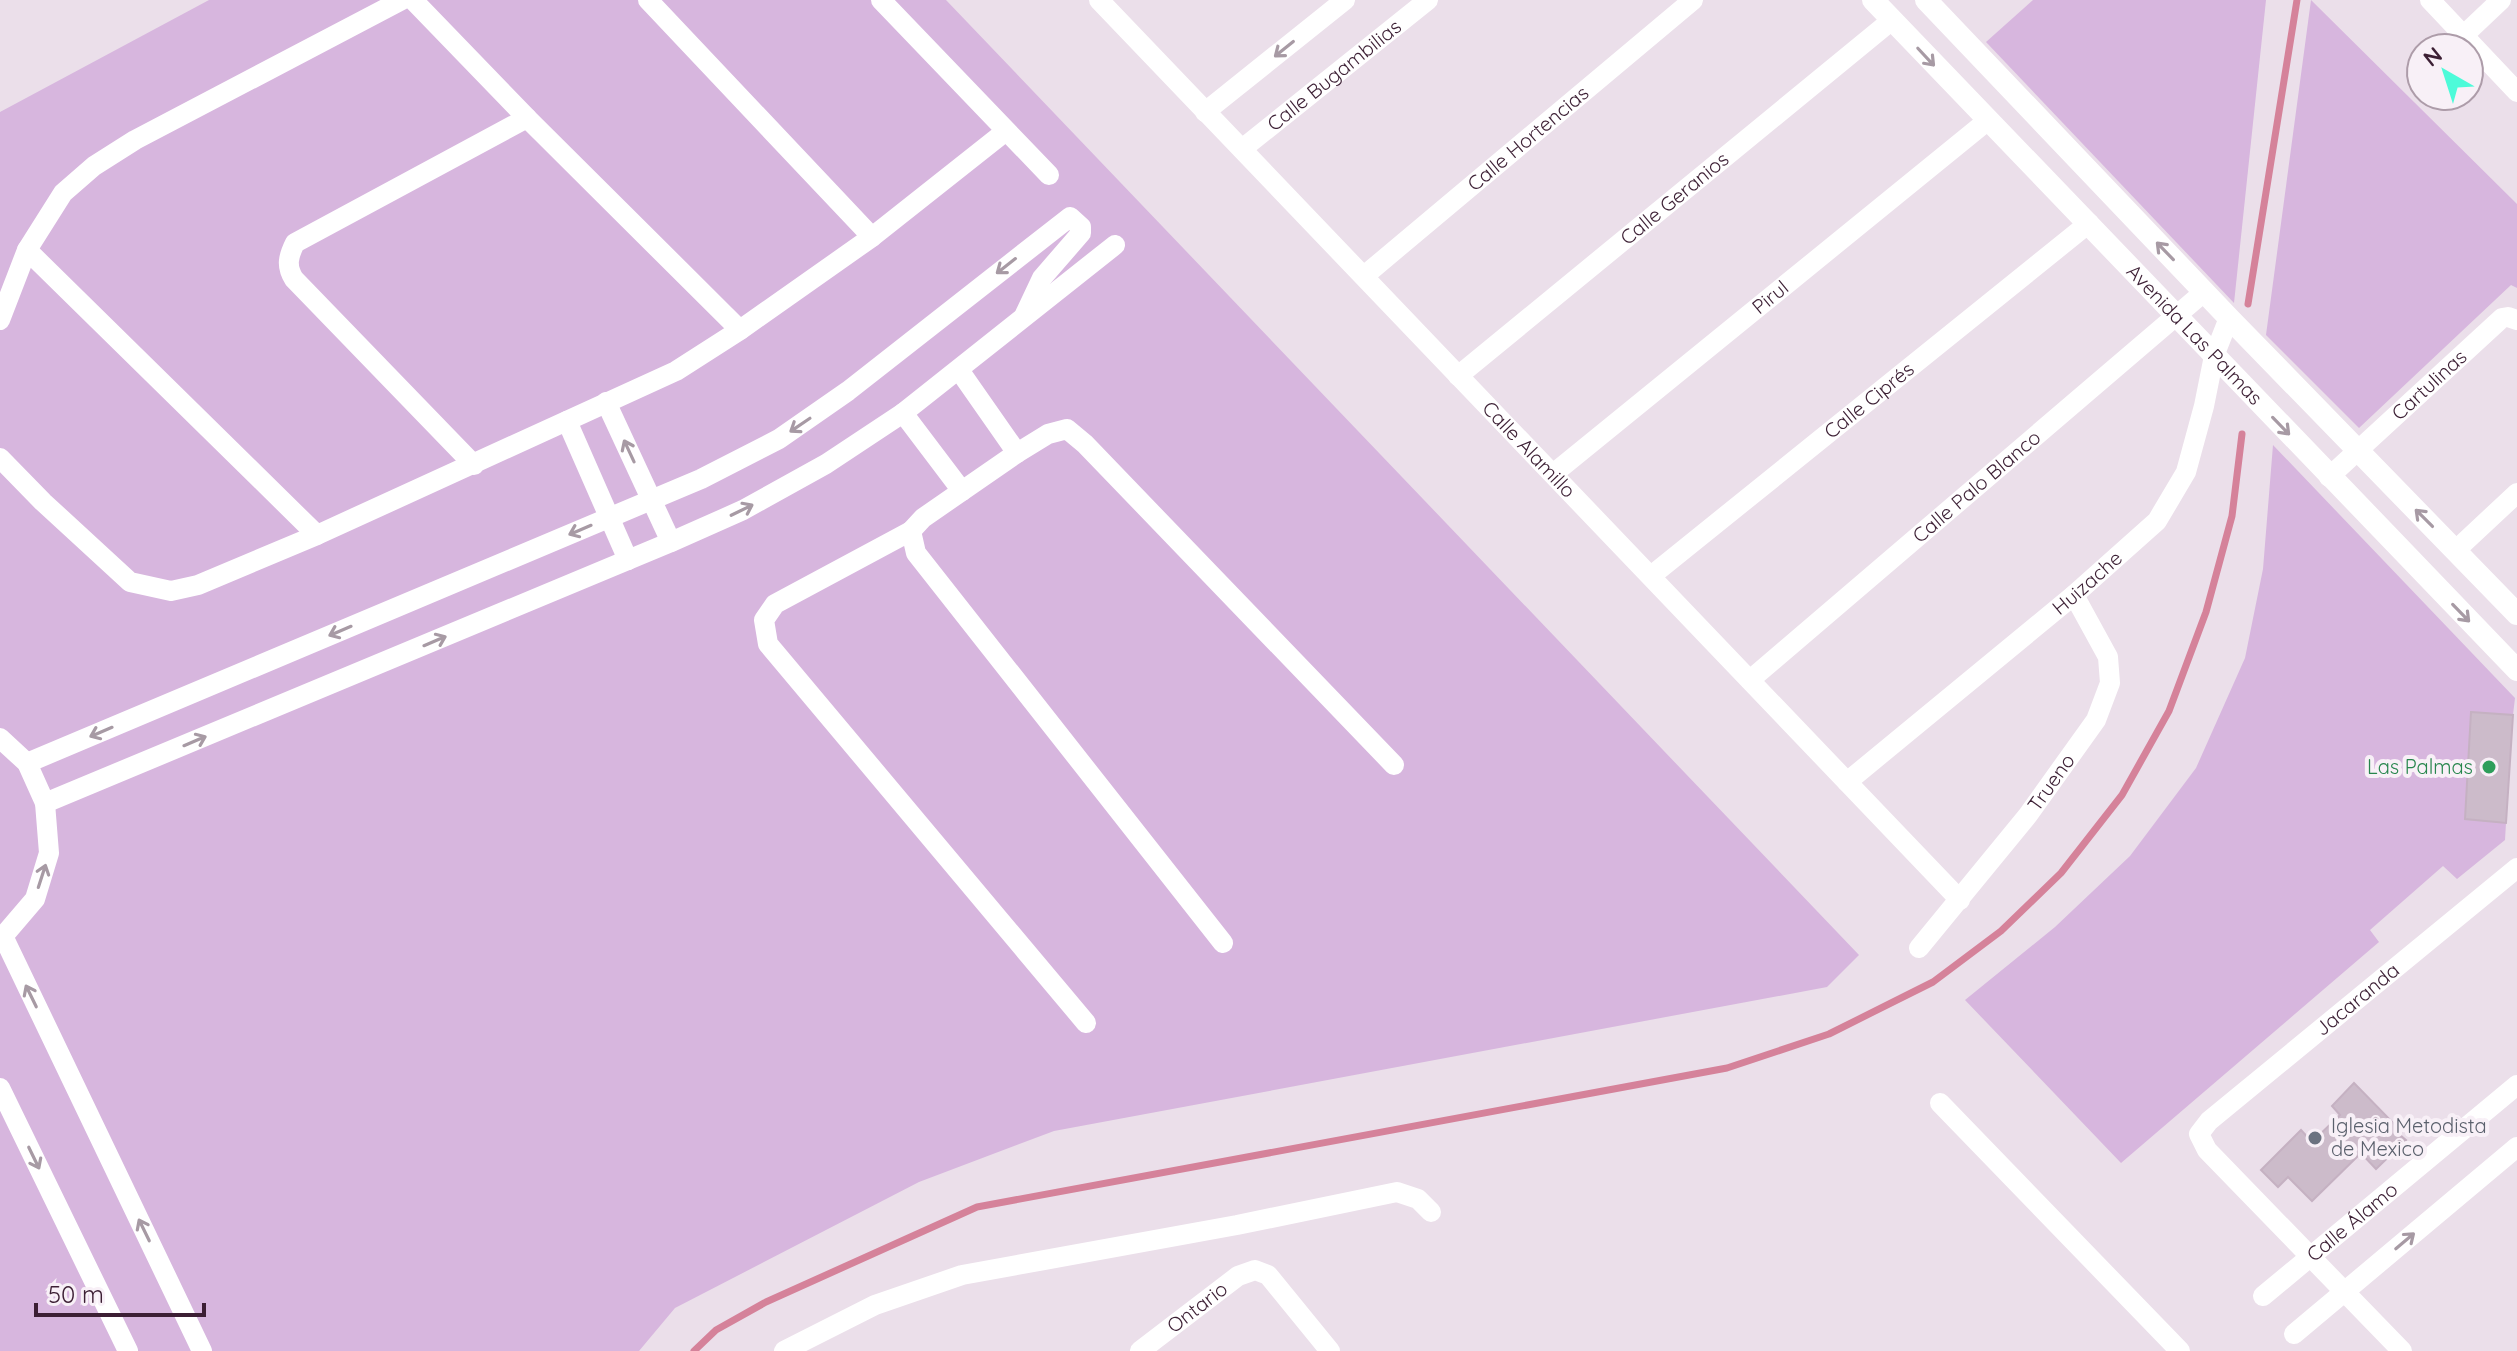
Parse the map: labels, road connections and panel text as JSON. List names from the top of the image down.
{
  "streets": {
    "street": [
      "Calle Bugambilias",
      "Calle Hortencias",
      "Calle Geranios",
      "Pirul",
      "Avenida Las Palmas",
      "Cartulinas",
      "Calle Ciprés",
      "Calle Alamillo",
      "Calle Palo Blanco",
      "Huizache",
      "Trueno",
      "Jacaranda",
      "Calle Álamo",
      "Ontario"
    ]
  },
  "crossings": [
    ["Calle Bugambilias", "Calle Alamillo"],
    ["Calle Hortencias", "Calle Alamillo"],
    ["Calle Geranios", "Avenida Las Palmas"],
    ["Calle Geranios", "Calle Alamillo"],
    ["Pirul", "Avenida Las Palmas"],
    ["Pirul", "Calle Alamillo"],
    ["Avenida Las Palmas", "Cartulinas"],
    ["Avenida Las Palmas", "Calle Ciprés"],
    ["Avenida Las Palmas", "Calle Palo Blanco"],
    ["Avenida Las Palmas", "Huizache"],
    ["Calle Ciprés", "Calle Alamillo"],
    ["Calle Alamillo", "Calle Palo Blanco"],
    ["Calle Alamillo", "Huizache"],
    ["Calle Alamillo", "Trueno"],
    ["Huizache", "Trueno"],
    ["Jacaranda", "Calle Álamo"]
  ],
  "places": ["Las Palmas", "Iglesia Metodista de Mexico"],
  "scale_bar": "50 m",
  "north": "top left"
}
